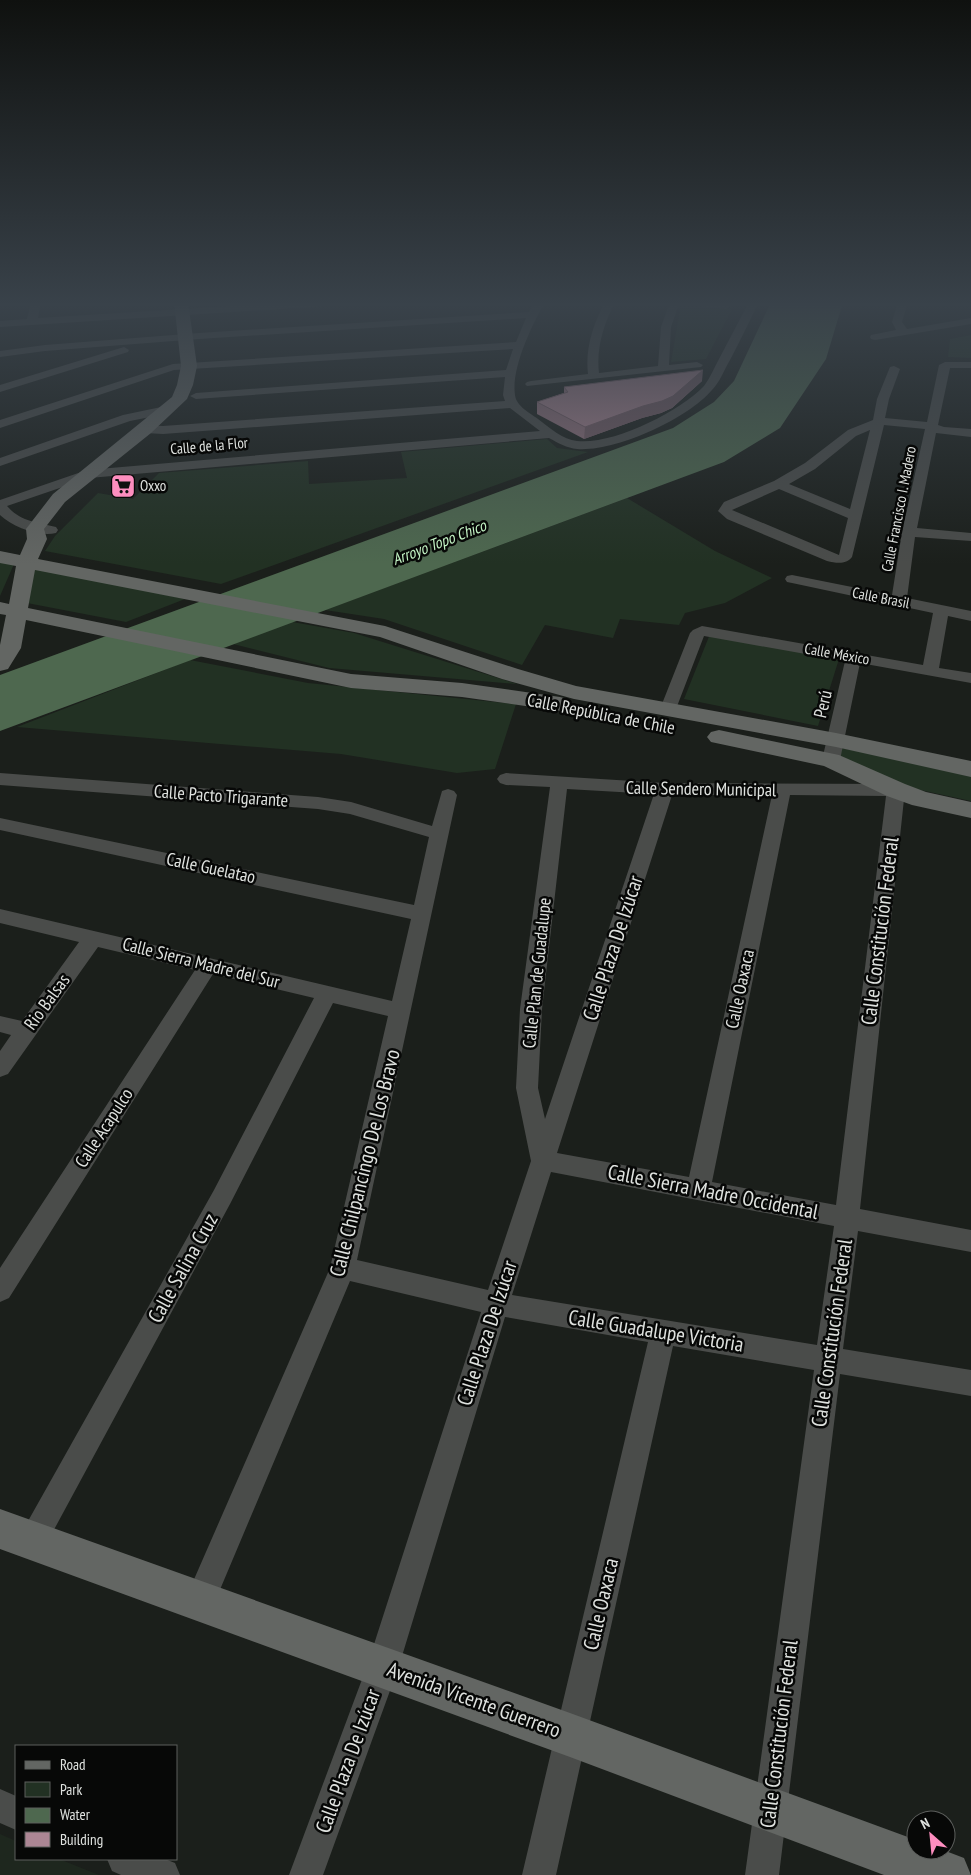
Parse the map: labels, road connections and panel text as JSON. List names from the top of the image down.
{
  "streets": {
    "street": [
      "Calle de la Flor",
      "Calle Francisco I. Madero",
      "Calle Brasil",
      "Calle México",
      "Perú",
      "Calle República de Chile",
      "Calle Sendero Municipal",
      "Calle Pacto Trigarante",
      "Calle Guelatao",
      "Calle Constitución Federal",
      "Calle Plaza De Izúcar",
      "Calle Sierra Madre del Sur",
      "Calle Plan de Guadalupe",
      "Calle Oaxaca",
      "Rio Balsas",
      "Calle Acapulco",
      "Calle Chilpancingo De Los Bravo",
      "Calle Sierra Madre Occidental",
      "Calle Salina Cruz",
      "Calle Guadalupe Victoria",
      "Avenida Vicente Guerrero"
    ]
  },
  "crossings": [
    ["Calle Francisco I. Madero", "Calle Brasil"],
    ["Calle México", "Perú"],
    ["Calle México", "Calle República de Chile"],
    ["Perú", "Calle República de Chile"],
    ["Calle República de Chile", "Calle Sendero Municipal"],
    ["Calle República de Chile", "Calle Constitución Federal"],
    ["Calle Sendero Municipal", "Calle Constitución Federal"],
    ["Calle Sendero Municipal", "Calle Plaza De Izúcar"],
    ["Calle Sendero Municipal", "Calle Plan de Guadalupe"],
    ["Calle Sendero Municipal", "Calle Oaxaca"],
    ["Calle Pacto Trigarante", "Calle Chilpancingo De Los Bravo"],
    ["Calle Guelatao", "Calle Chilpancingo De Los Bravo"],
    ["Calle Constitución Federal", "Calle Sierra Madre Occidental"],
    ["Calle Constitución Federal", "Calle Guadalupe Victoria"],
    ["Calle Constitución Federal", "Avenida Vicente Guerrero"],
    ["Calle Plaza De Izúcar", "Calle Plan de Guadalupe"],
    ["Calle Plaza De Izúcar", "Calle Sierra Madre Occidental"],
    ["Calle Plaza De Izúcar", "Calle Guadalupe Victoria"],
    ["Calle Plaza De Izúcar", "Avenida Vicente Guerrero"],
    ["Calle Sierra Madre del Sur", "Rio Balsas"],
    ["Calle Sierra Madre del Sur", "Calle Acapulco"],
    ["Calle Sierra Madre del Sur", "Calle Chilpancingo De Los Bravo"],
    ["Calle Sierra Madre del Sur", "Calle Salina Cruz"],
    ["Calle Plan de Guadalupe", "Calle Sierra Madre Occidental"],
    ["Calle Oaxaca", "Calle Sierra Madre Occidental"],
    ["Calle Oaxaca", "Calle Guadalupe Victoria"],
    ["Calle Oaxaca", "Avenida Vicente Guerrero"],
    ["Calle Chilpancingo De Los Bravo", "Calle Guadalupe Victoria"],
    ["Calle Chilpancingo De Los Bravo", "Avenida Vicente Guerrero"],
    ["Calle Salina Cruz", "Avenida Vicente Guerrero"]
  ],
  "water": ["Arroyo Topo Chico"],
  "places": {
    "supermarket": ["Oxxo"]
  },
  "legend": [
    "Road",
    "Park",
    "Water",
    "Building"
  ],
  "north": "top left"
}
